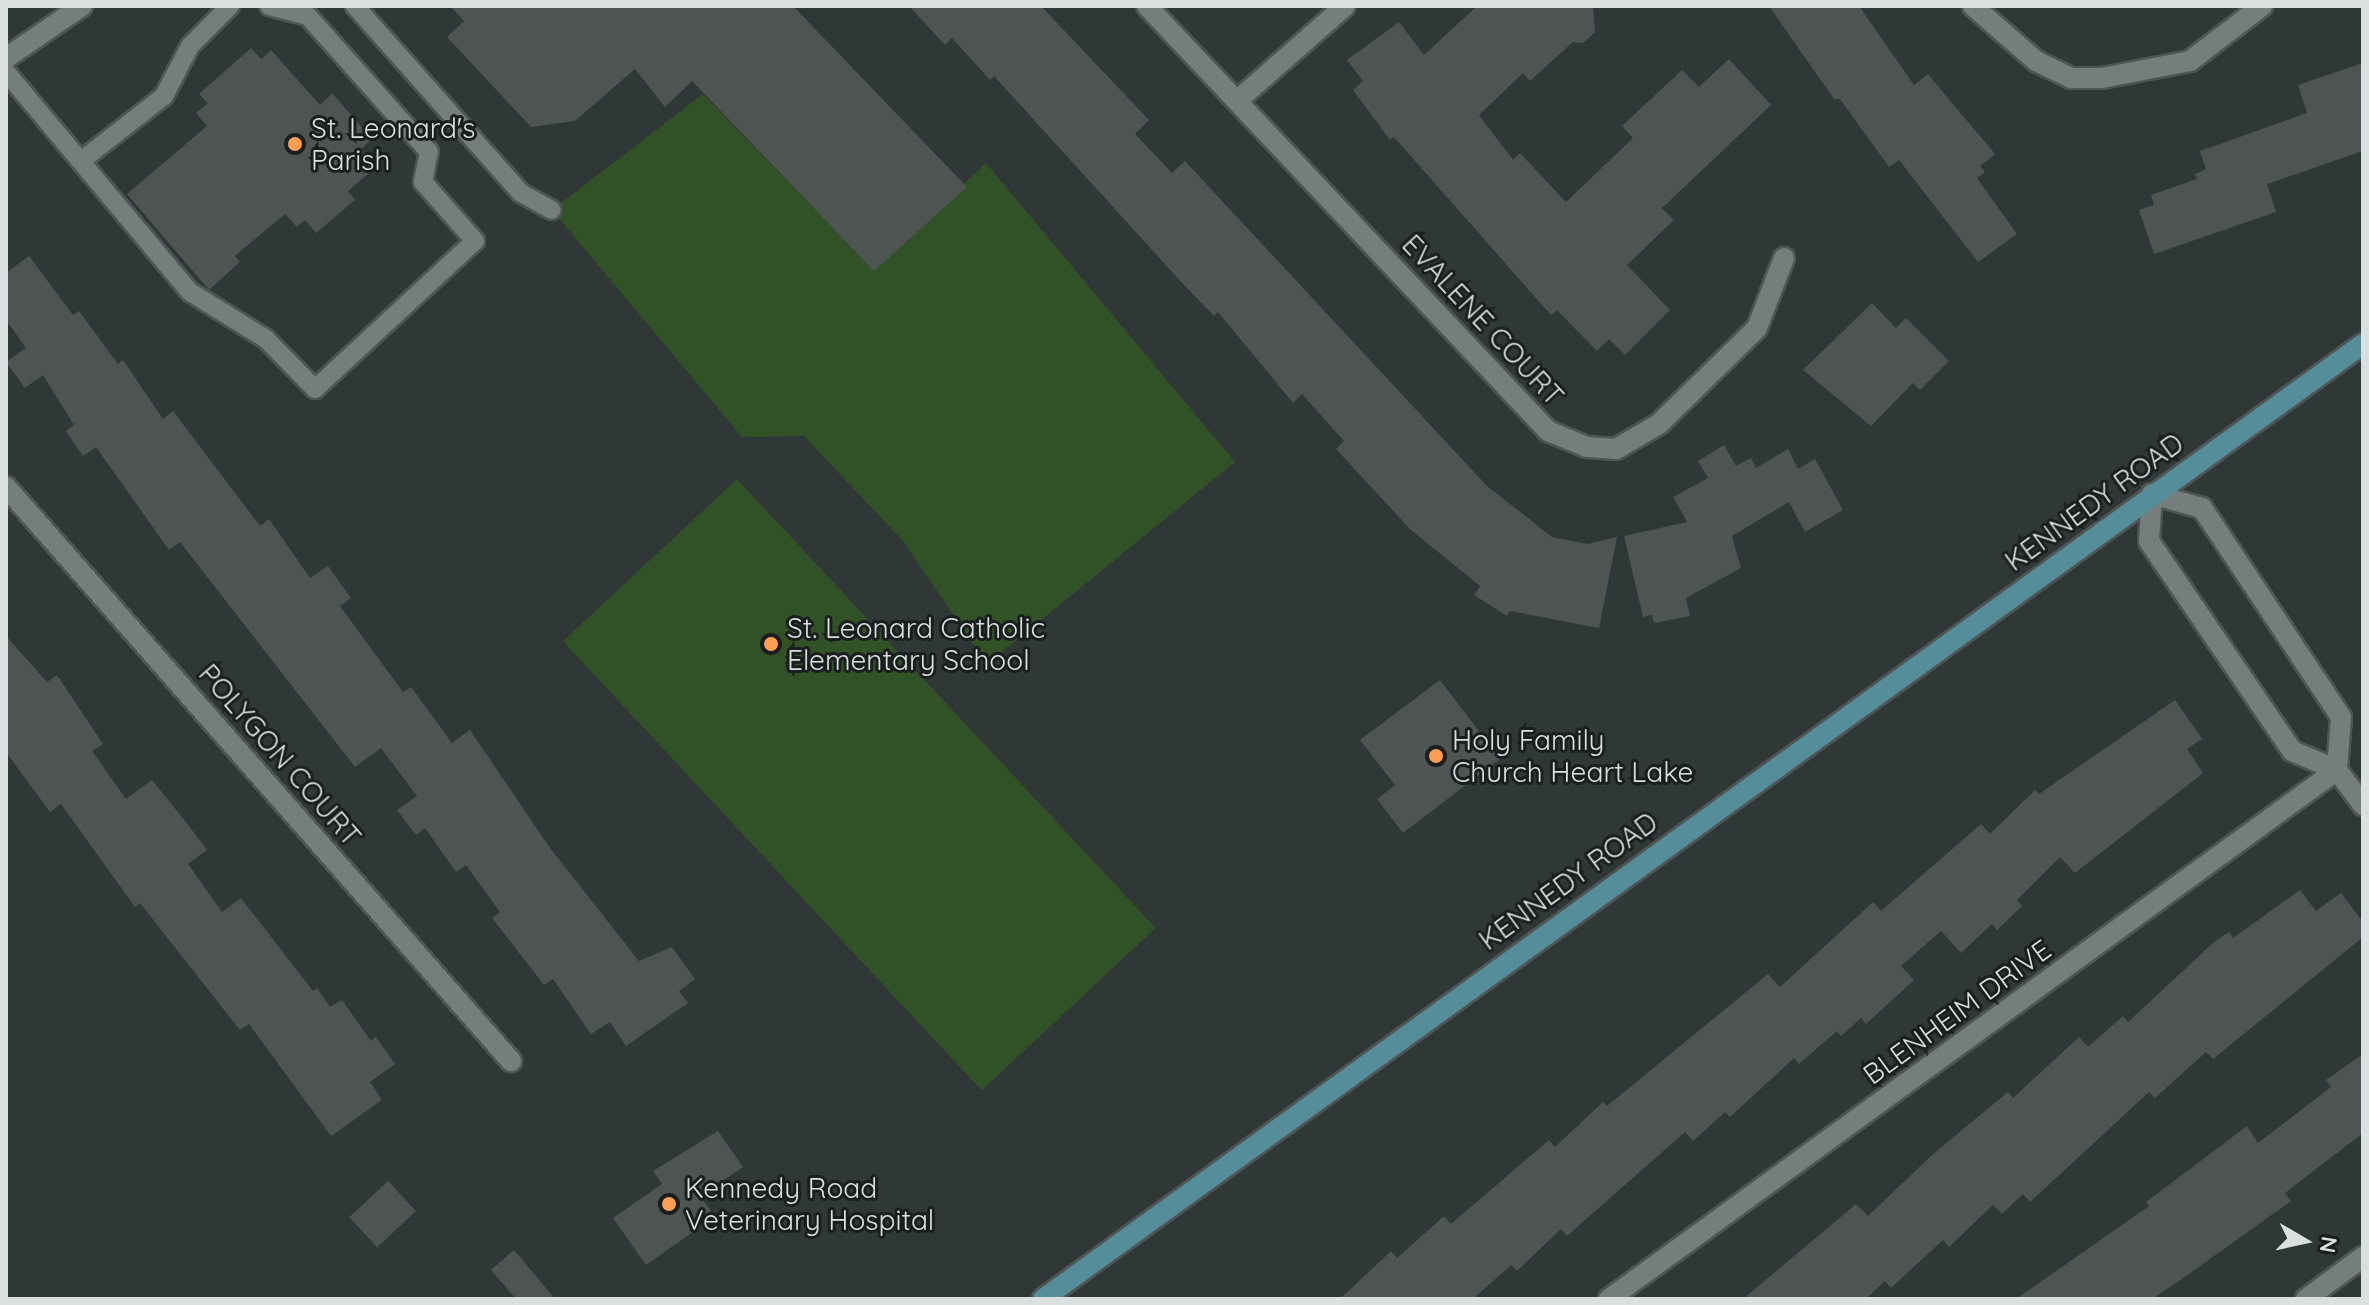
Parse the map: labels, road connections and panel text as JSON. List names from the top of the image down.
{
  "streets": {
    "main road": ["KENNEDY ROAD"],
    "street": ["EVALENE COURT", "POLYGON COURT", "BLENHEIM DRIVE"]
  },
  "places": [
    "St. Leonard's Parish",
    "St. Leonard Catholic Elementary School",
    "Holy Family Church Heart Lake",
    "Kennedy Road Veterinary Hospital"
  ],
  "north": "right"
}
